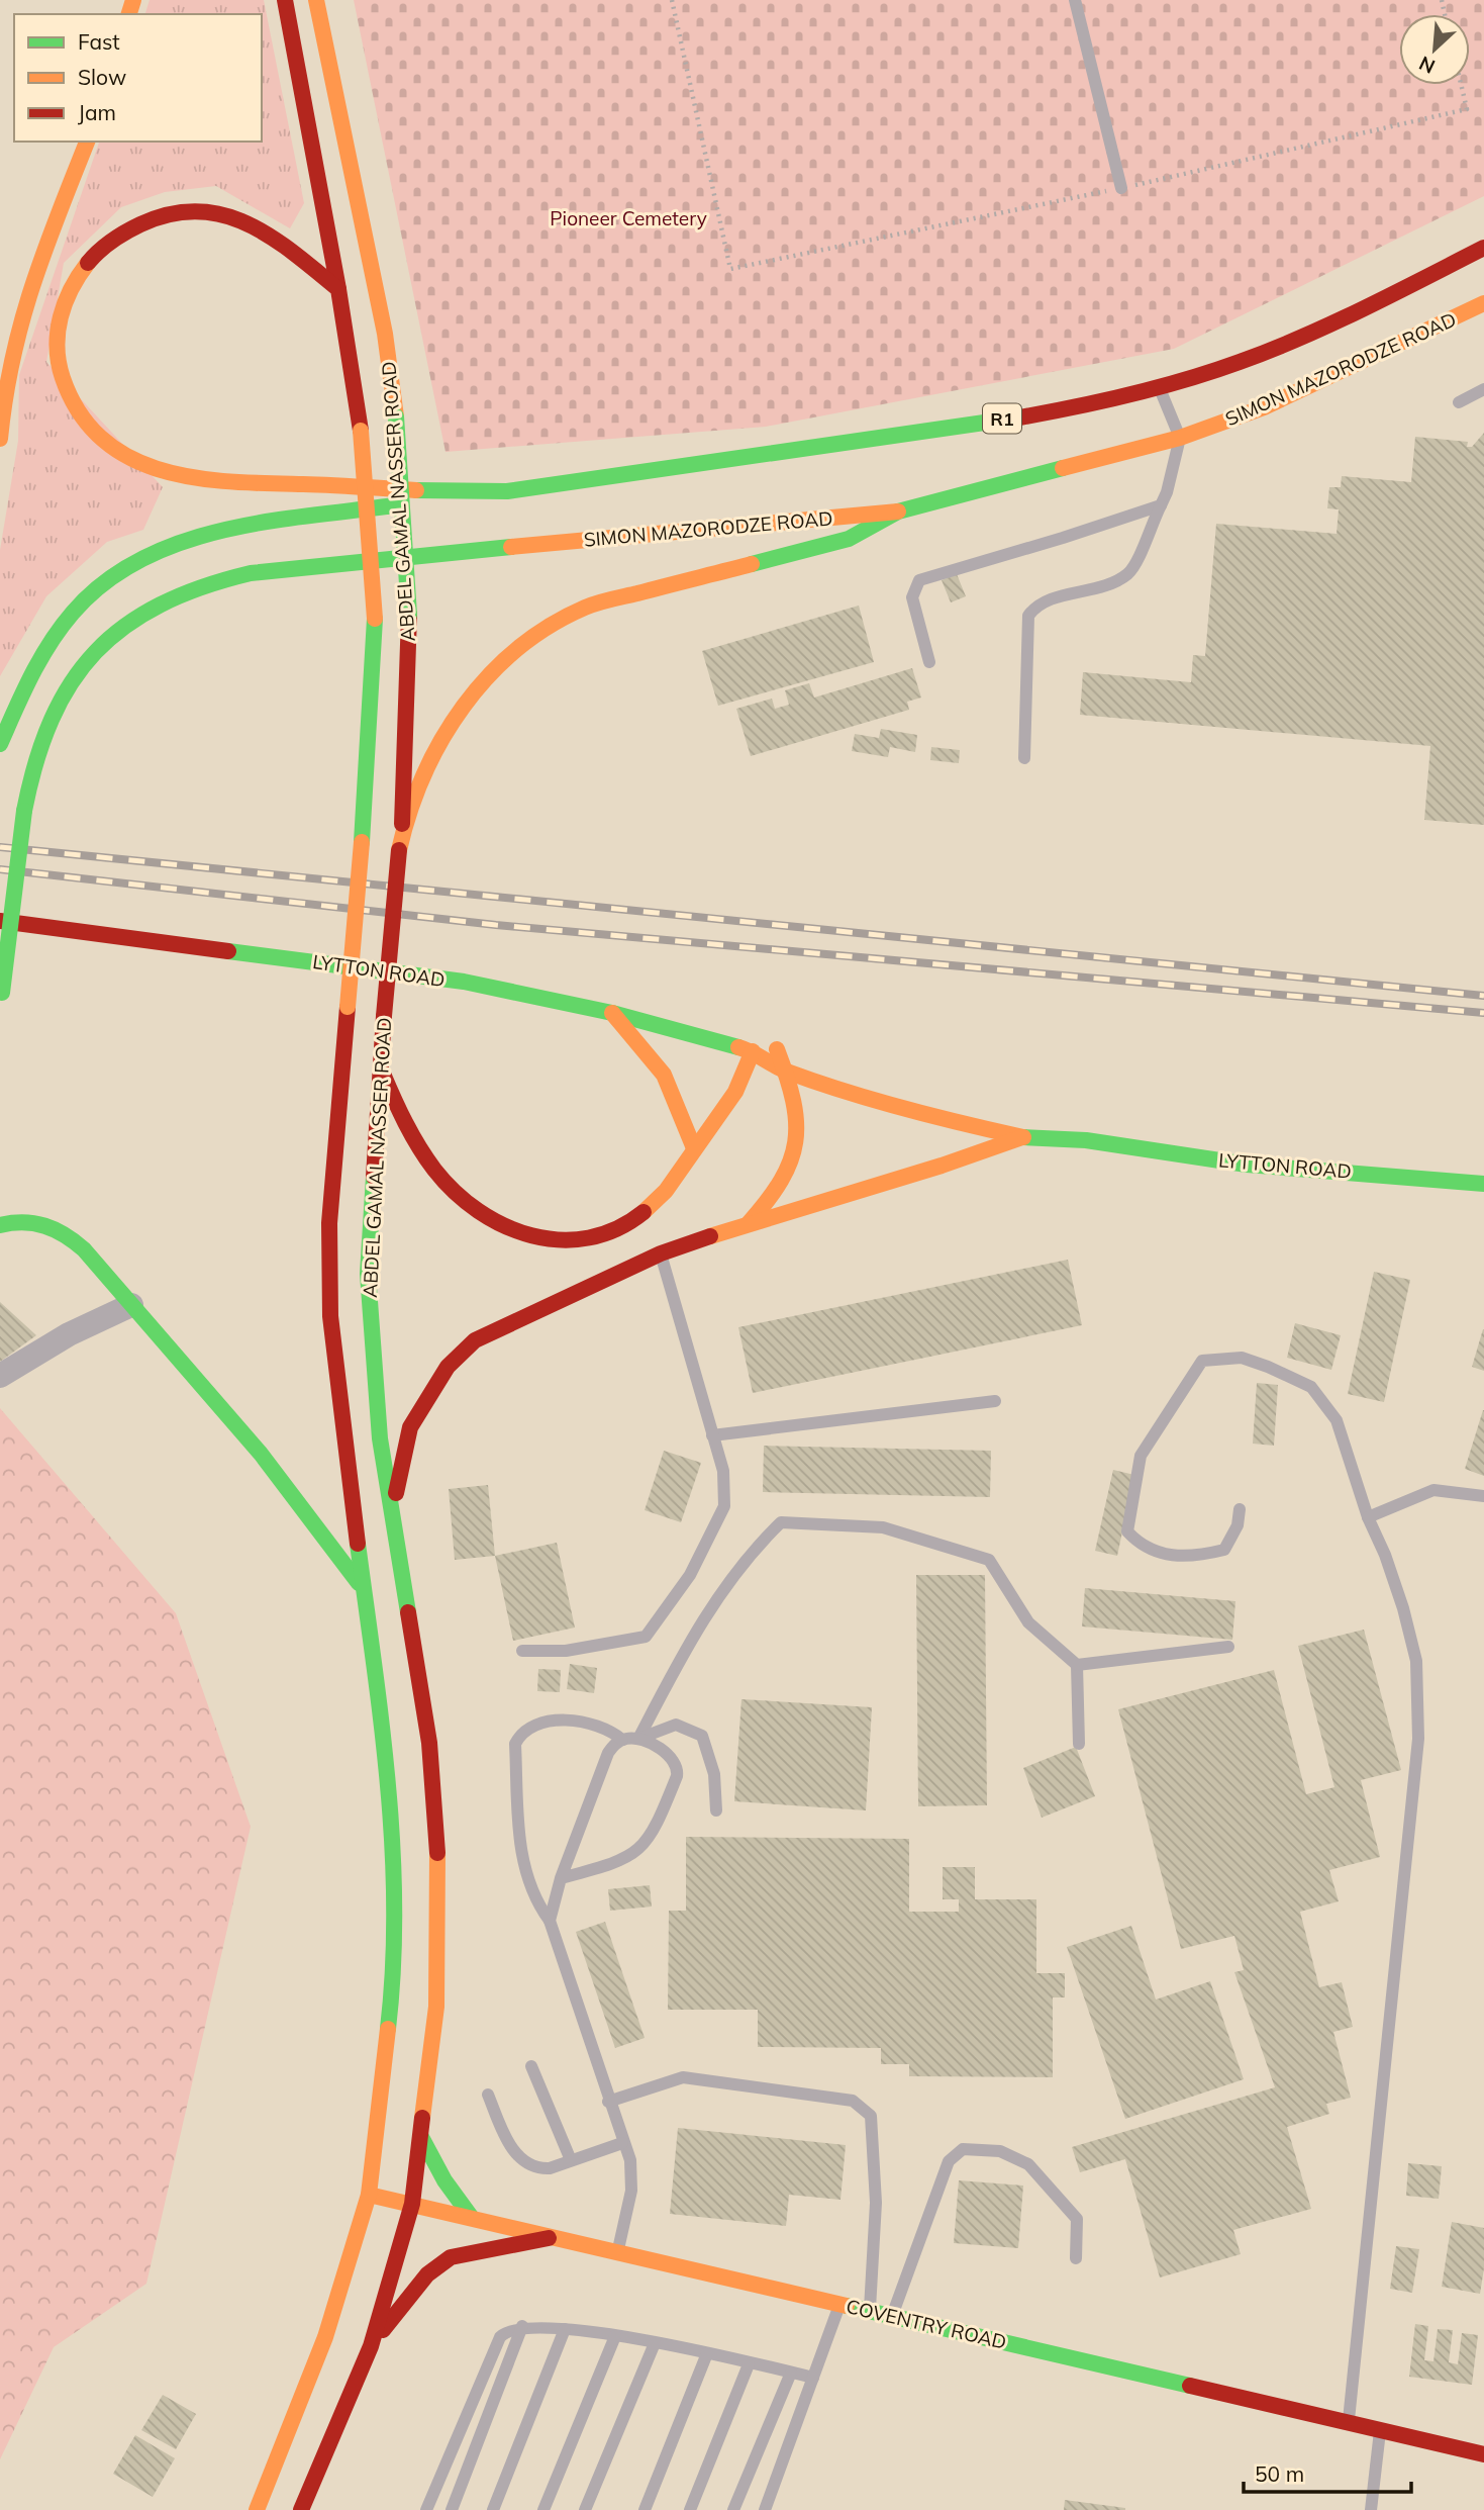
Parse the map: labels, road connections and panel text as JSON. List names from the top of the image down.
{
  "streets": {
    "main road": [
      "SIMON MAZORODZE ROAD",
      "R1",
      "ABDEL GAMAL NASSER ROAD",
      "LYTTON ROAD",
      "COVENTRY ROAD"
    ]
  },
  "crossings": [
    ["ABDEL GAMAL NASSER ROAD", "COVENTRY ROAD"]
  ],
  "parks": ["Pioneer Cemetery"],
  "legend": ["Fast", "Slow", "Jam"],
  "scale_bar": "50 m",
  "north": "bottom left"
}
